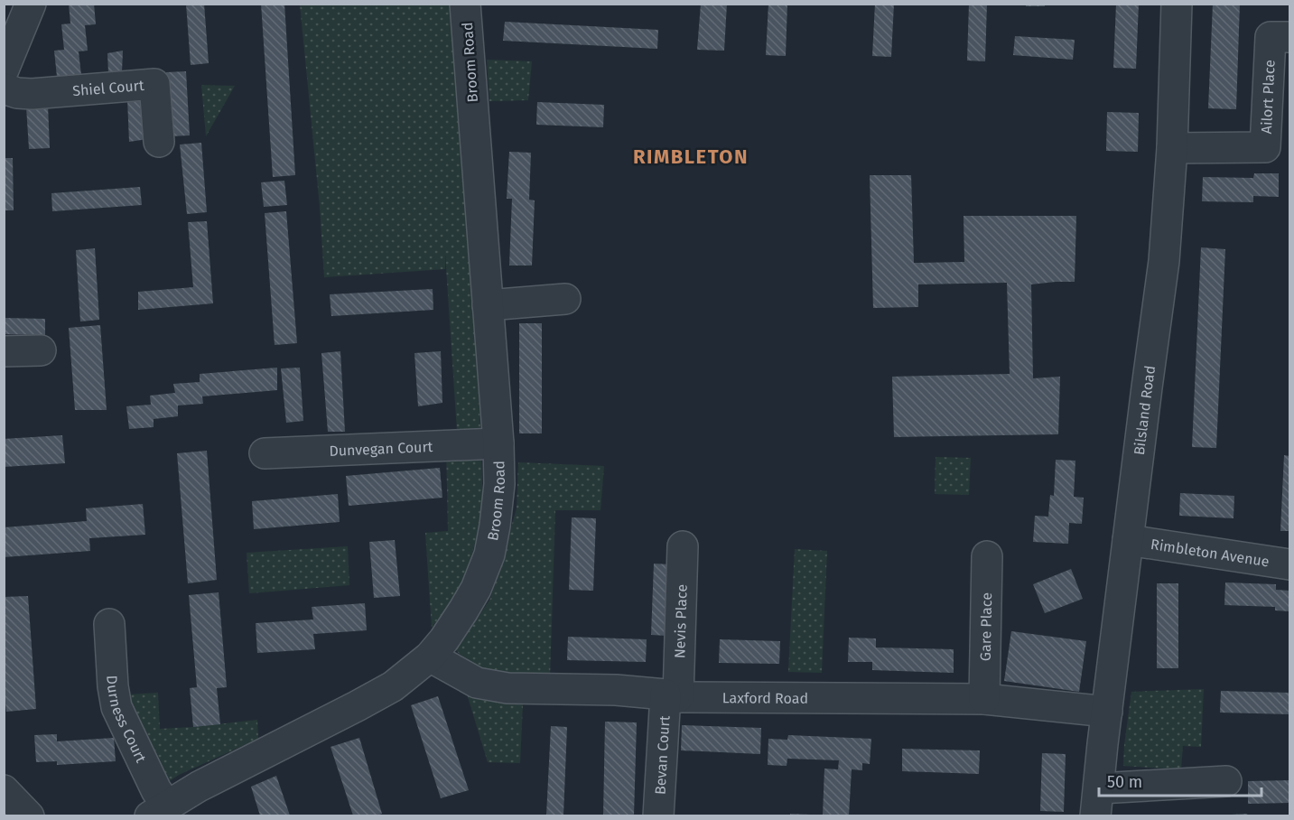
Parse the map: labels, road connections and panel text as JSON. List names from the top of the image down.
{
  "streets": {
    "street": [
      "Broom Road",
      "Shiel Court",
      "Ailort Place",
      "Bilsland Road",
      "Dunvegan Court",
      "Rimbleton Avenue",
      "Nevis Place",
      "Gare Place",
      "Laxford Road",
      "Durness Court",
      "Bevan Court"
    ]
  },
  "crossings": [
    ["Broom Road", "Dunvegan Court"],
    ["Broom Road", "Laxford Road"],
    ["Broom Road", "Durness Court"],
    ["Ailort Place", "Bilsland Road"],
    ["Bilsland Road", "Rimbleton Avenue"],
    ["Bilsland Road", "Laxford Road"],
    ["Nevis Place", "Laxford Road"],
    ["Nevis Place", "Bevan Court"],
    ["Gare Place", "Laxford Road"],
    ["Laxford Road", "Bevan Court"]
  ],
  "districts": ["RIMBLETON"],
  "scale_bar": "50 m"
}
